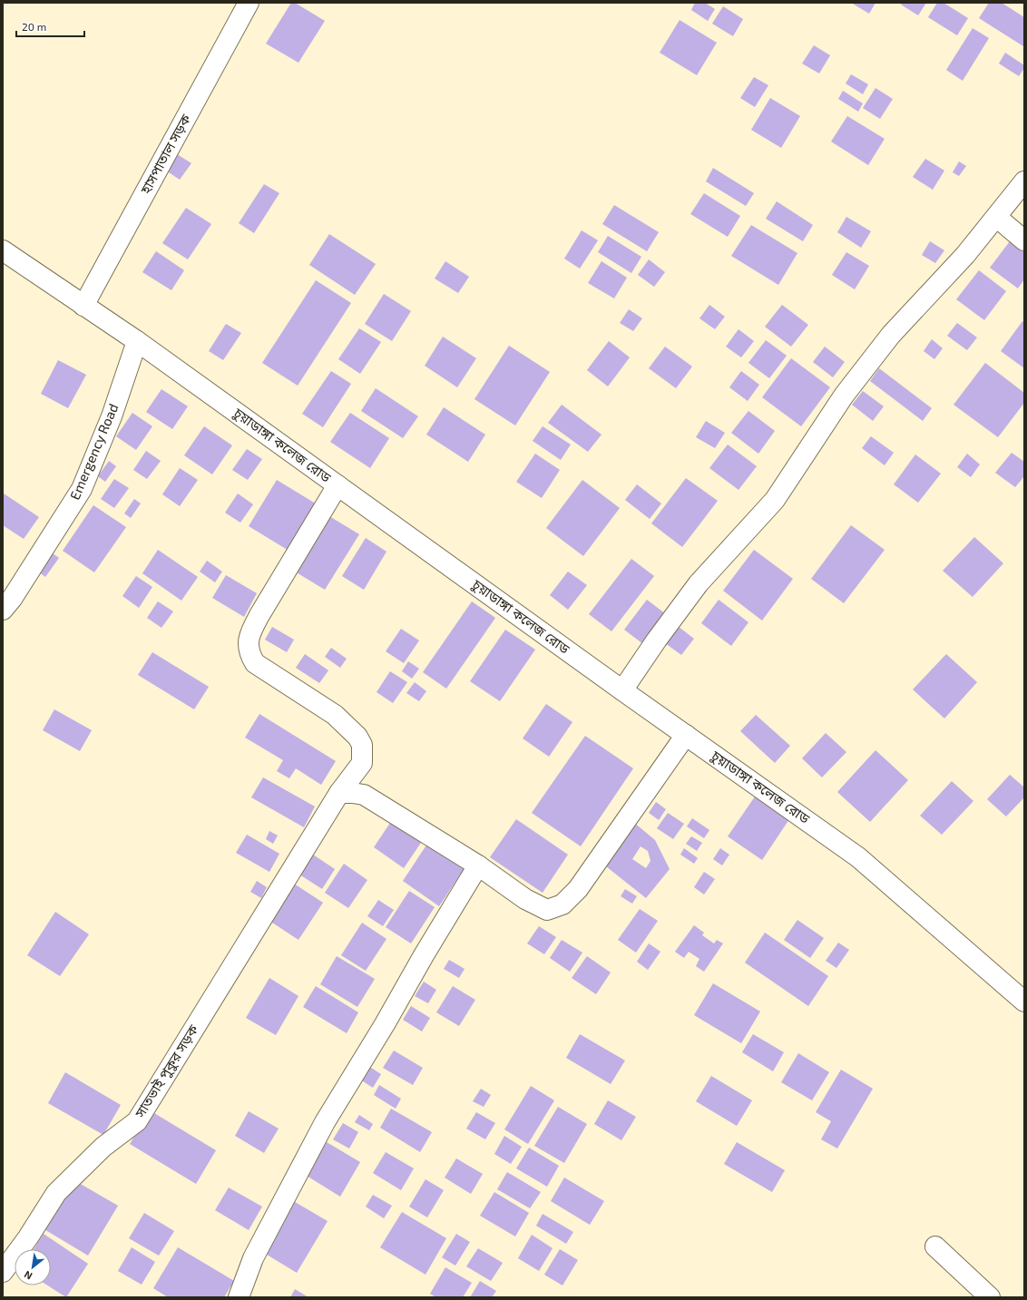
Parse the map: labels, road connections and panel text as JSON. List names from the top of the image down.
{
  "streets": {
    "street": [
      "হাসপাতাল সড়ক",
      "চুয়াডাঙ্গা কলেজ রোড",
      "Emergency Road",
      "সাতভাই পুকুর সড়ক"
    ]
  },
  "crossings": [
    ["হাসপাতাল সড়ক", "চুয়াডাঙ্গা কলেজ রোড"],
    ["চুয়াডাঙ্গা কলেজ রোড", "Emergency Road"],
    ["চুয়াডাঙ্গা কলেজ রোড", "সাতভাই পুকুর সড়ক"]
  ],
  "scale_bar": "20 m",
  "north": "bottom left"
}
